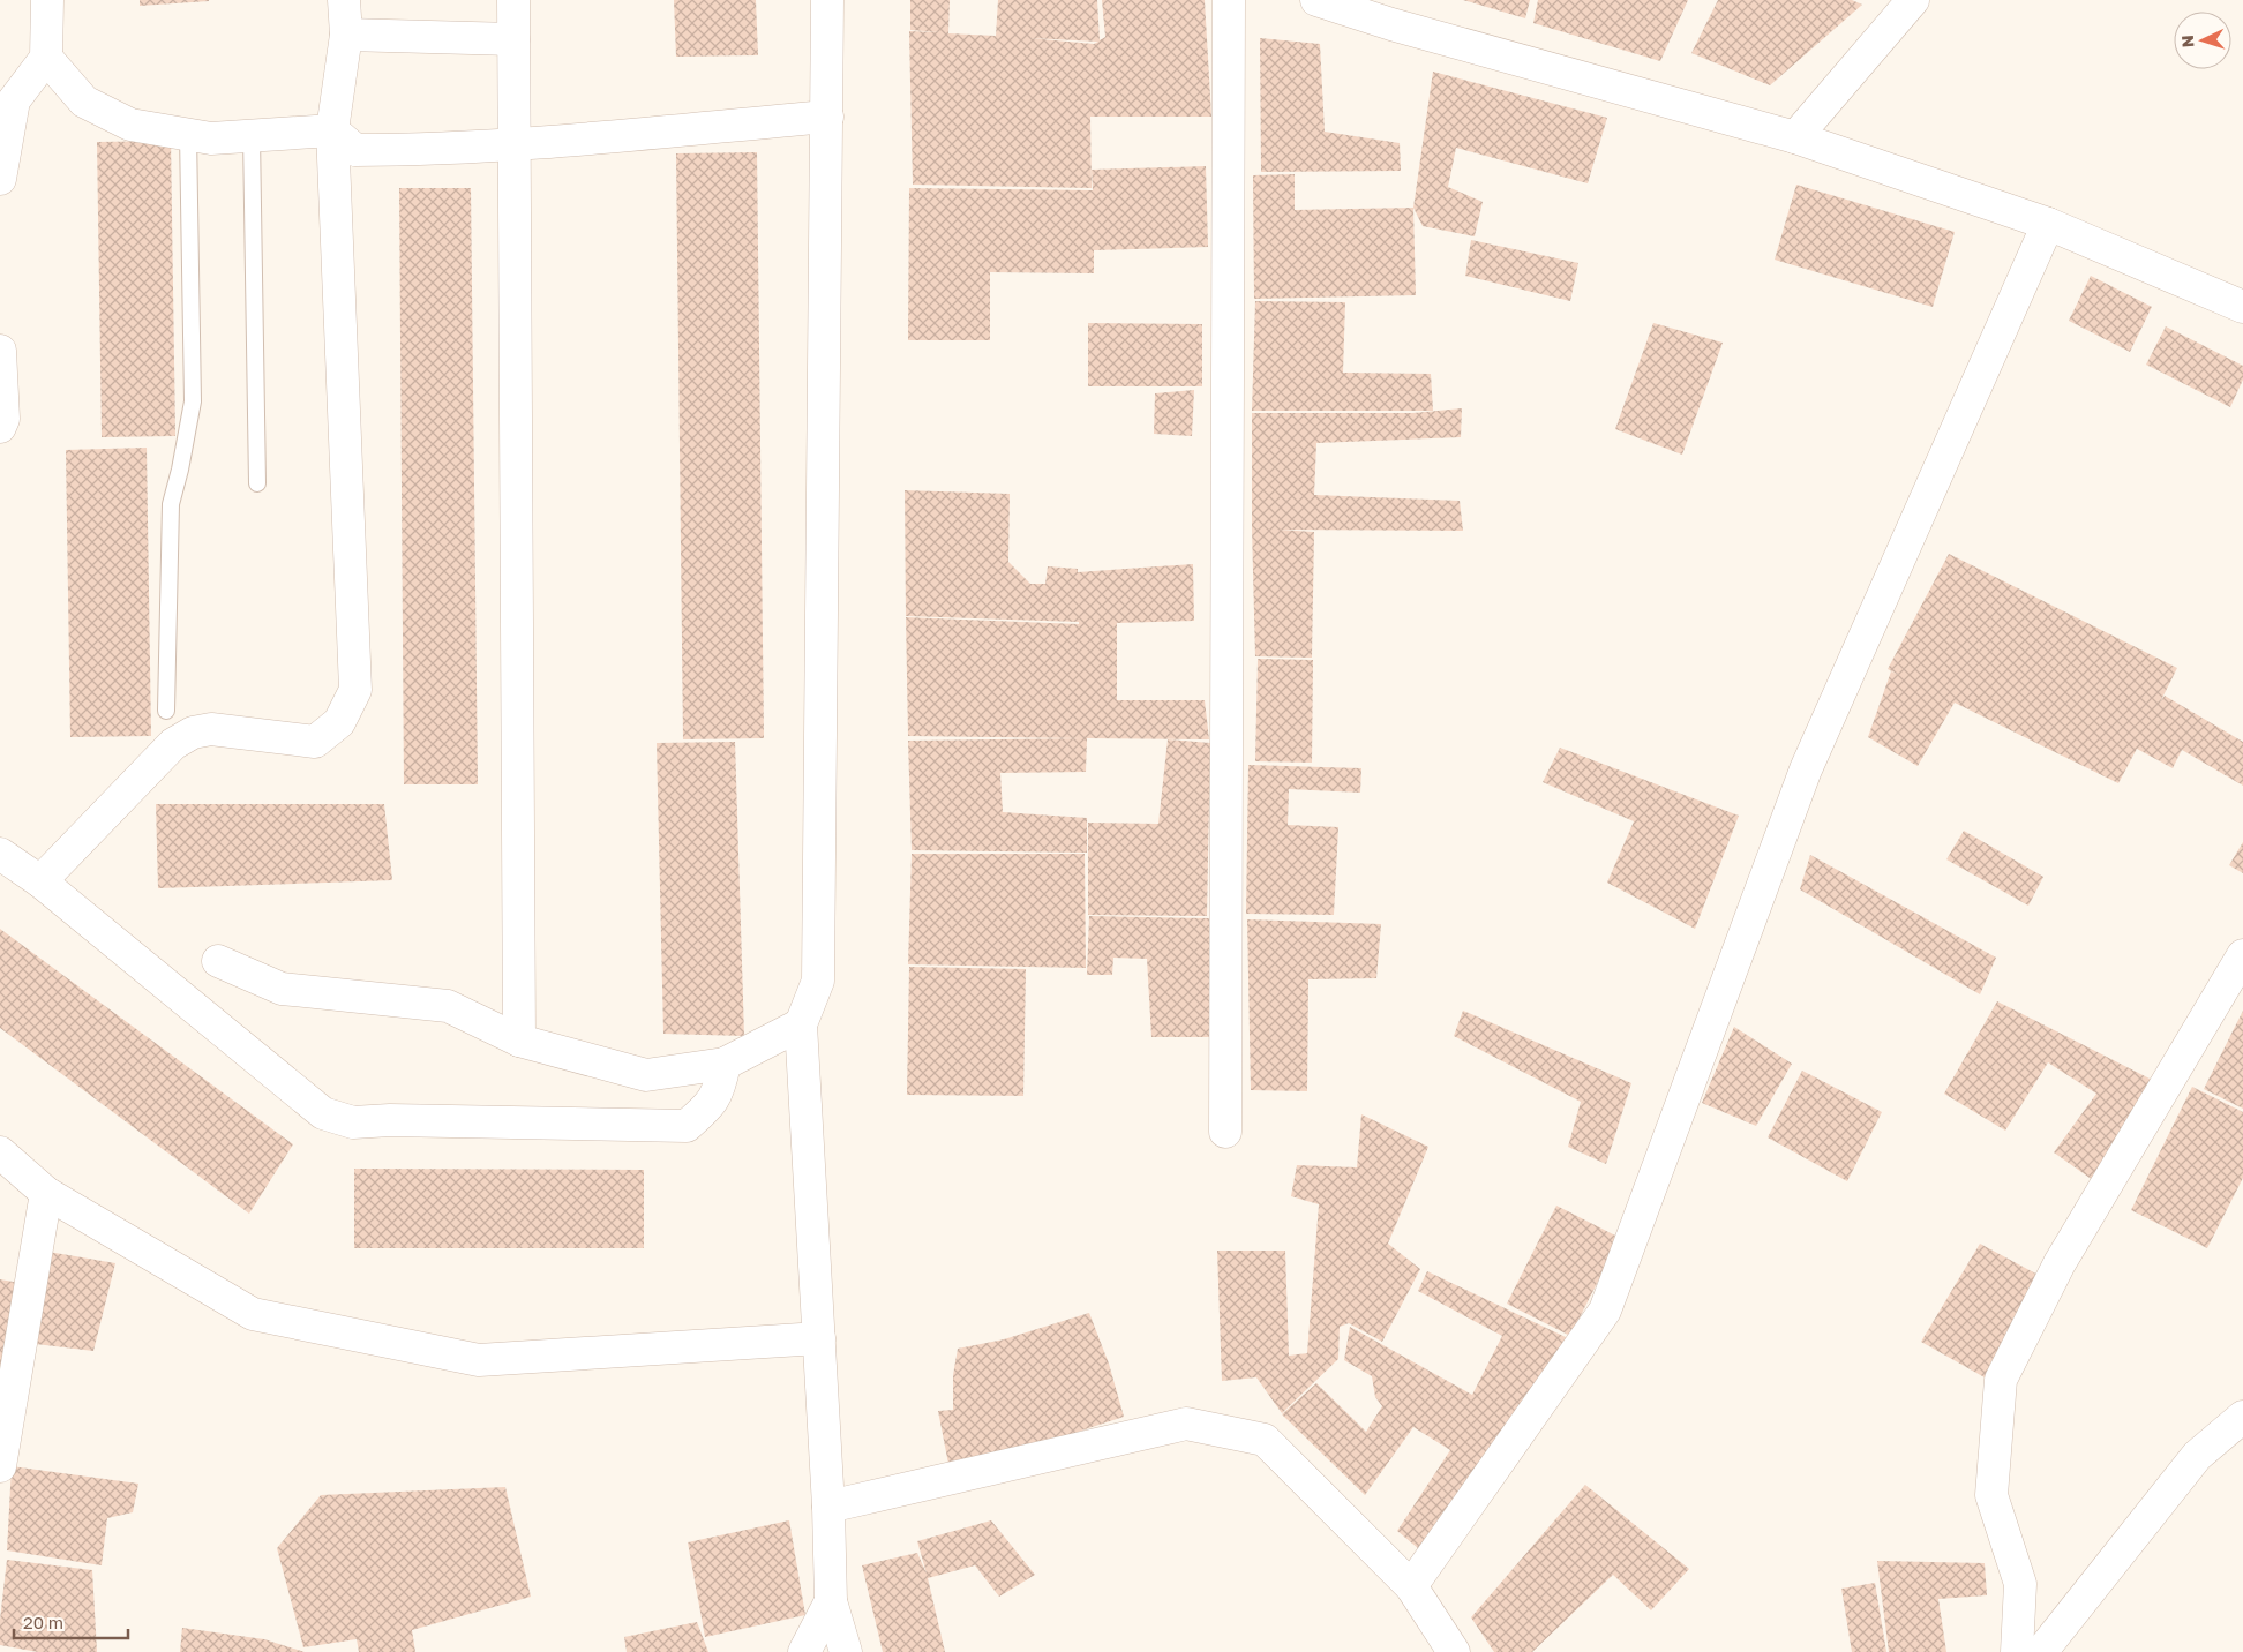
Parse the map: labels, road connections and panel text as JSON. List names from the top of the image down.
{
  "scale_bar": "20 m",
  "north": "left"
}
